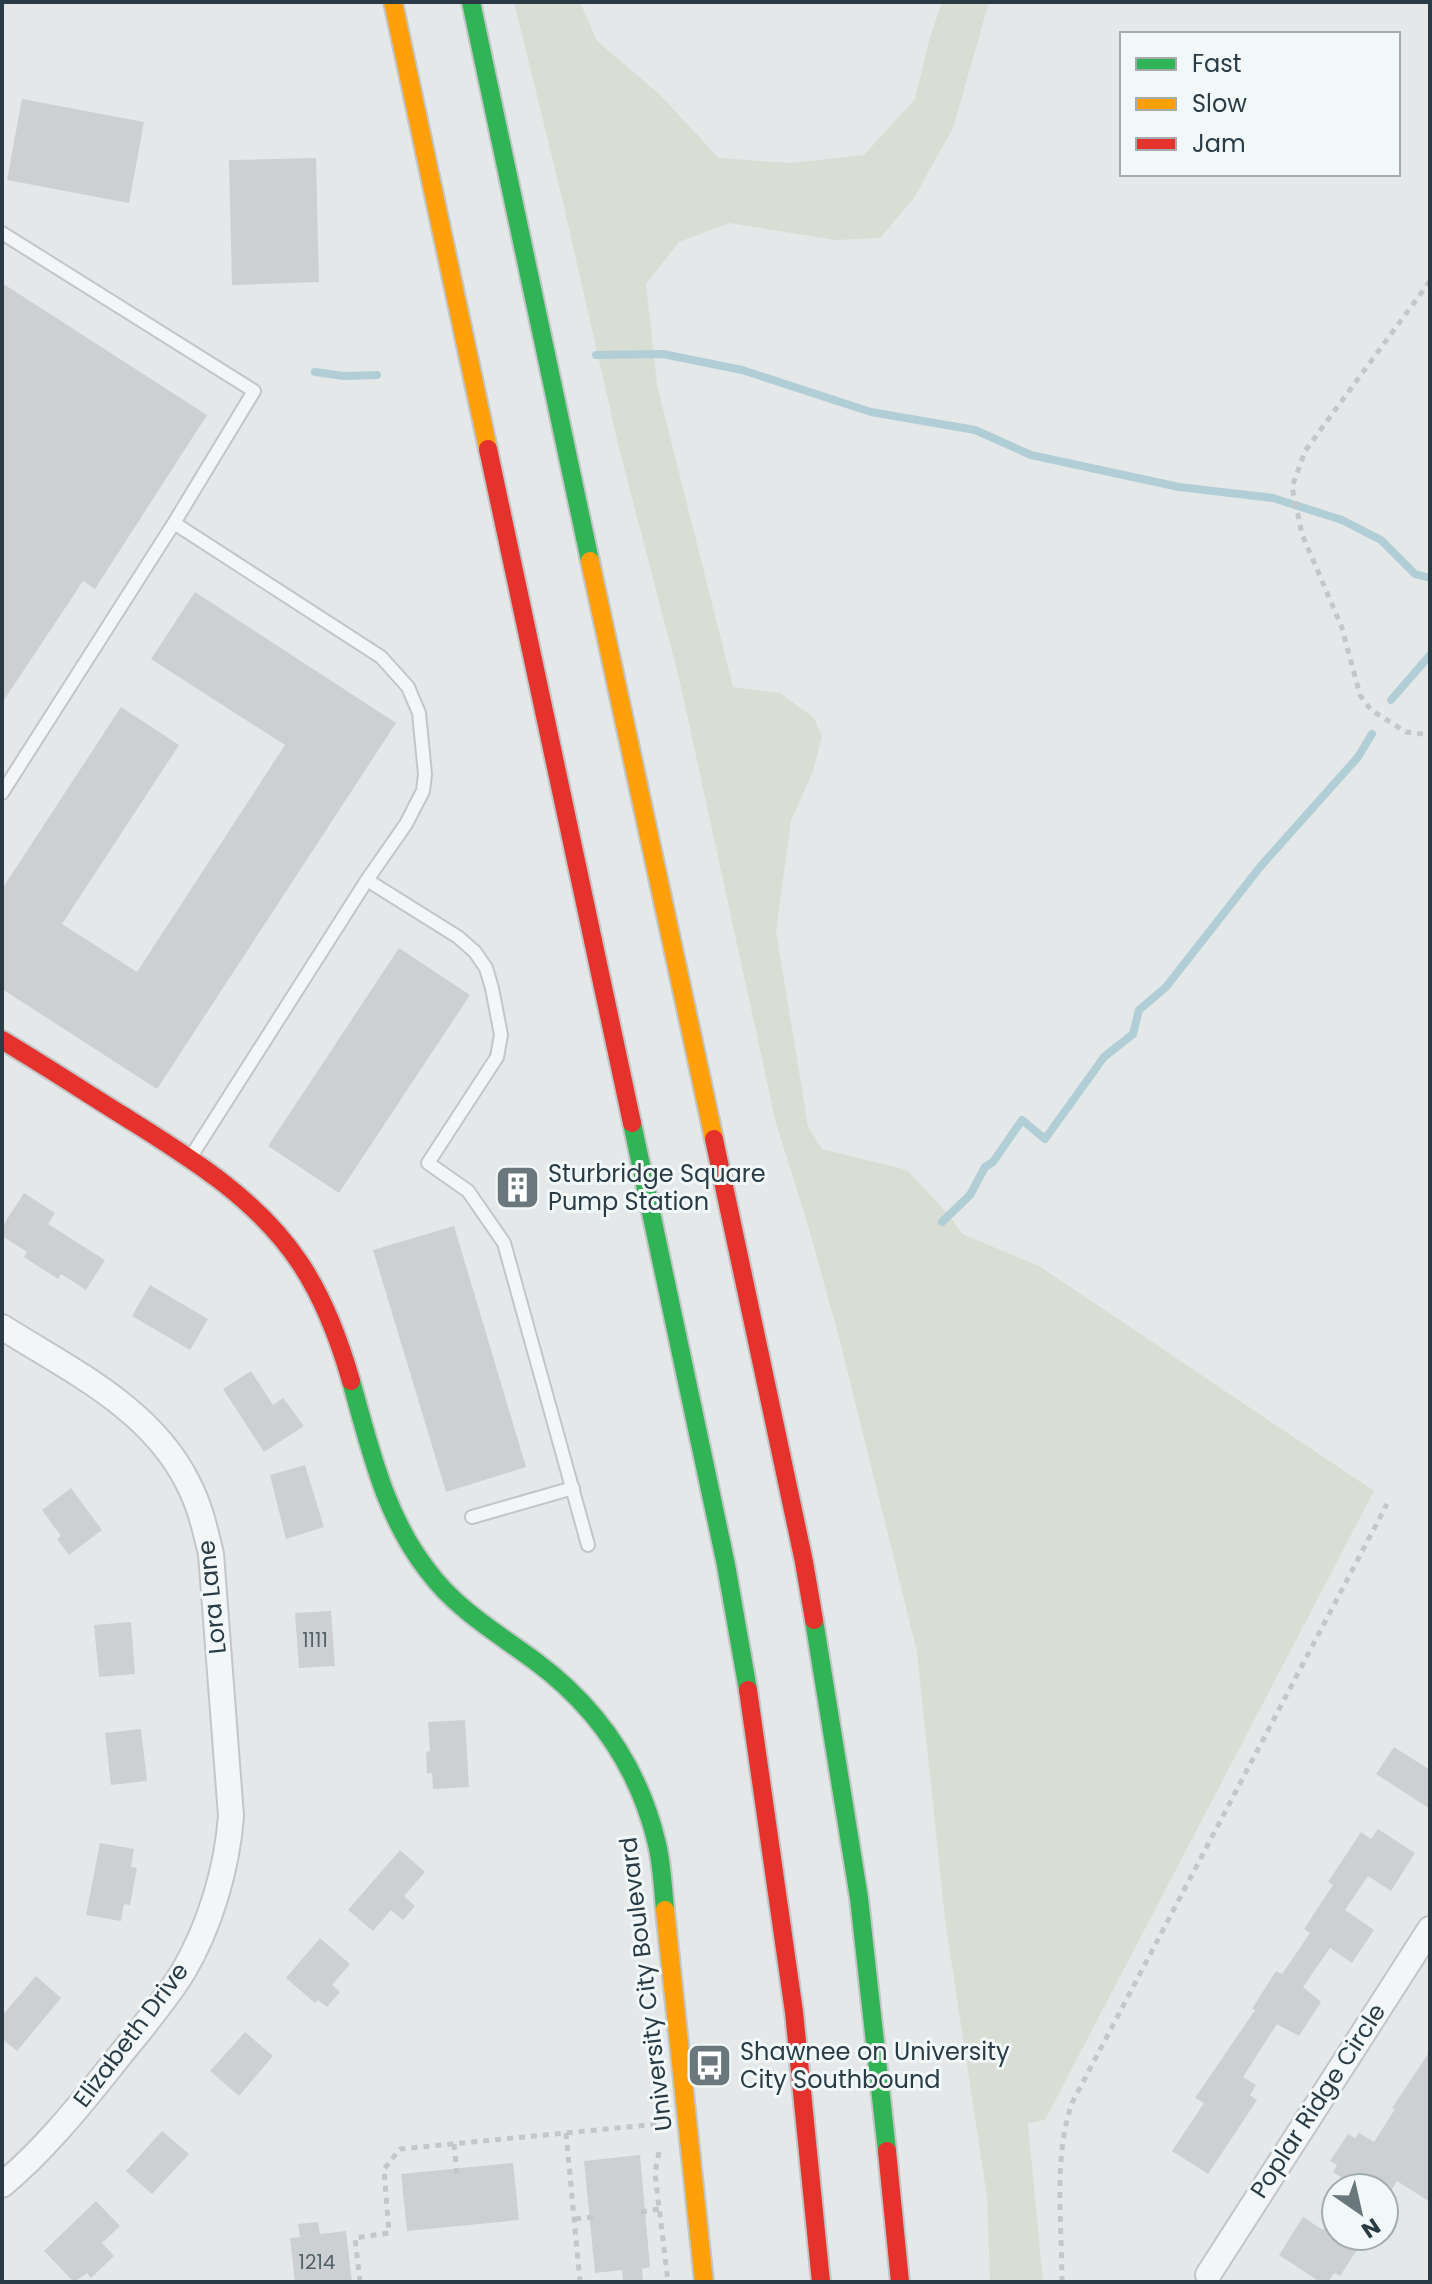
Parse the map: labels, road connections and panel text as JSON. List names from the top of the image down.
{
  "streets": {
    "main road": ["University City Boulevard"],
    "street": ["Lora Lane", "Elizabeth Drive", "Poplar Ridge Circle"]
  },
  "crossings": [
    ["Lora Lane", "Elizabeth Drive"]
  ],
  "places": {
    "building": ["Sturbridge Square Pump Station"],
    "bus stop": ["Shawnee on University City Southbound"]
  },
  "house_numbers": ["1111", "1214"],
  "legend": ["Fast", "Slow", "Jam"],
  "north": "bottom right"
}
